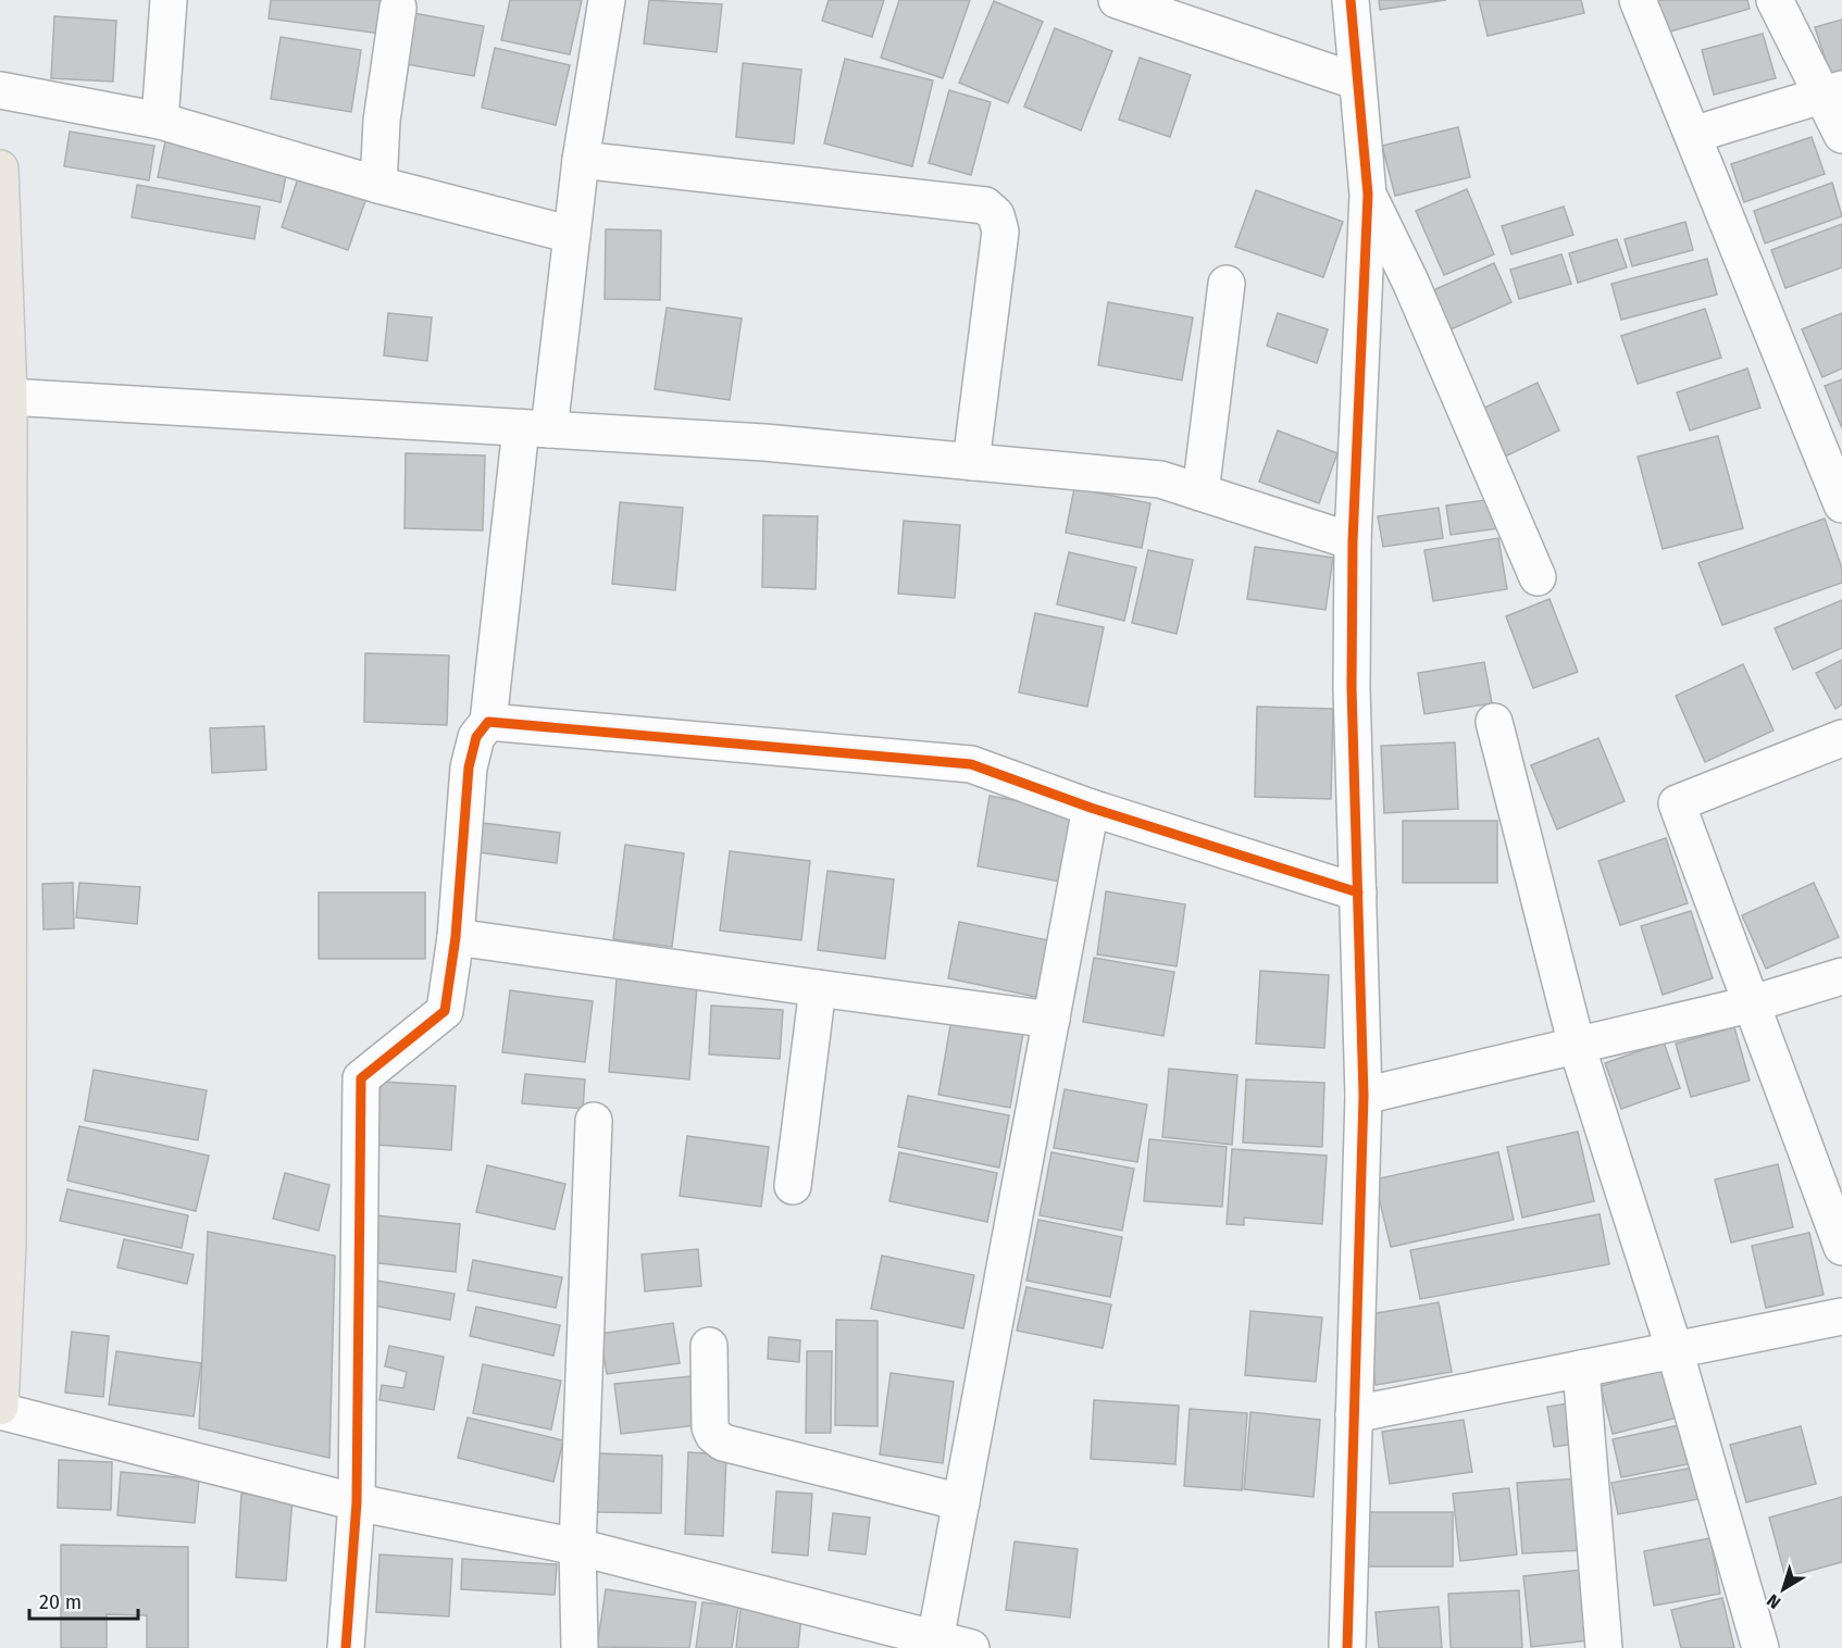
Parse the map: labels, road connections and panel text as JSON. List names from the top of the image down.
{
  "scale_bar": "20 m",
  "north": "bottom left"
}
